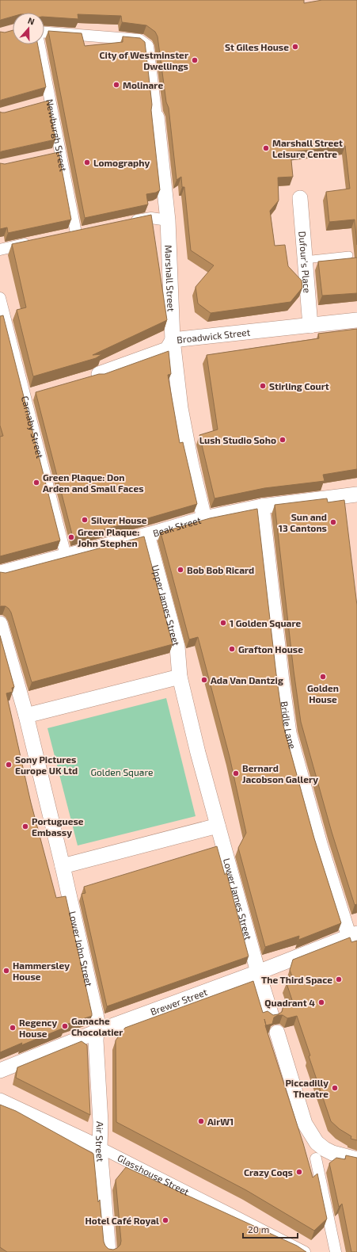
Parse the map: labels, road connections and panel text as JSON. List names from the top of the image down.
{
  "streets": {
    "street": [
      "Newburgh Street",
      "Dufour's Place",
      "Marshall Street",
      "Broadwick Street",
      "Carnaby Street",
      "Beak Street",
      "Upper James Street",
      "Bridle Lane",
      "Lower James Street",
      "Lower John Street",
      "Brewer Street",
      "Air Street",
      "Glasshouse Street"
    ]
  },
  "crossings": [
    ["Dufour's Place", "Broadwick Street"],
    ["Marshall Street", "Broadwick Street"],
    ["Marshall Street", "Beak Street"],
    ["Carnaby Street", "Beak Street"],
    ["Beak Street", "Upper James Street"],
    ["Beak Street", "Bridle Lane"],
    ["Bridle Lane", "Brewer Street"],
    ["Lower James Street", "Brewer Street"],
    ["Lower John Street", "Brewer Street"],
    ["Lower John Street", "Air Street"],
    ["Brewer Street", "Air Street"],
    ["Air Street", "Glasshouse Street"]
  ],
  "parks": ["Golden Square"],
  "places": [
    "St Giles House",
    "City of Westminster Dwellings",
    "Molinare",
    "Marshall Street Leisure Centre",
    "Lomography",
    "Stirling Court",
    "Lush Studio Soho",
    "Green Plaque: Don Arden and Small Faces",
    "Silver House",
    "Sun and 13 Cantons",
    "Green Plaque: John Stephen",
    "Bob Bob Ricard",
    "1 Golden Square",
    "Grafton House",
    "Golden House",
    "Ada Van Dantzig",
    "Sony Pictures Europe UK Ltd",
    "Bernard Jacobson Gallery",
    "Portuguese Embassy",
    "Hammersley House",
    "The Third Space",
    "Quadrant 4",
    "Ganache Chocolatier",
    "Regency House",
    "Piccadilly Theatre",
    "AirW1",
    "Crazy Coqs",
    "Hotel Café Royal"
  ],
  "scale_bar": "20 m",
  "north": "top"
}
